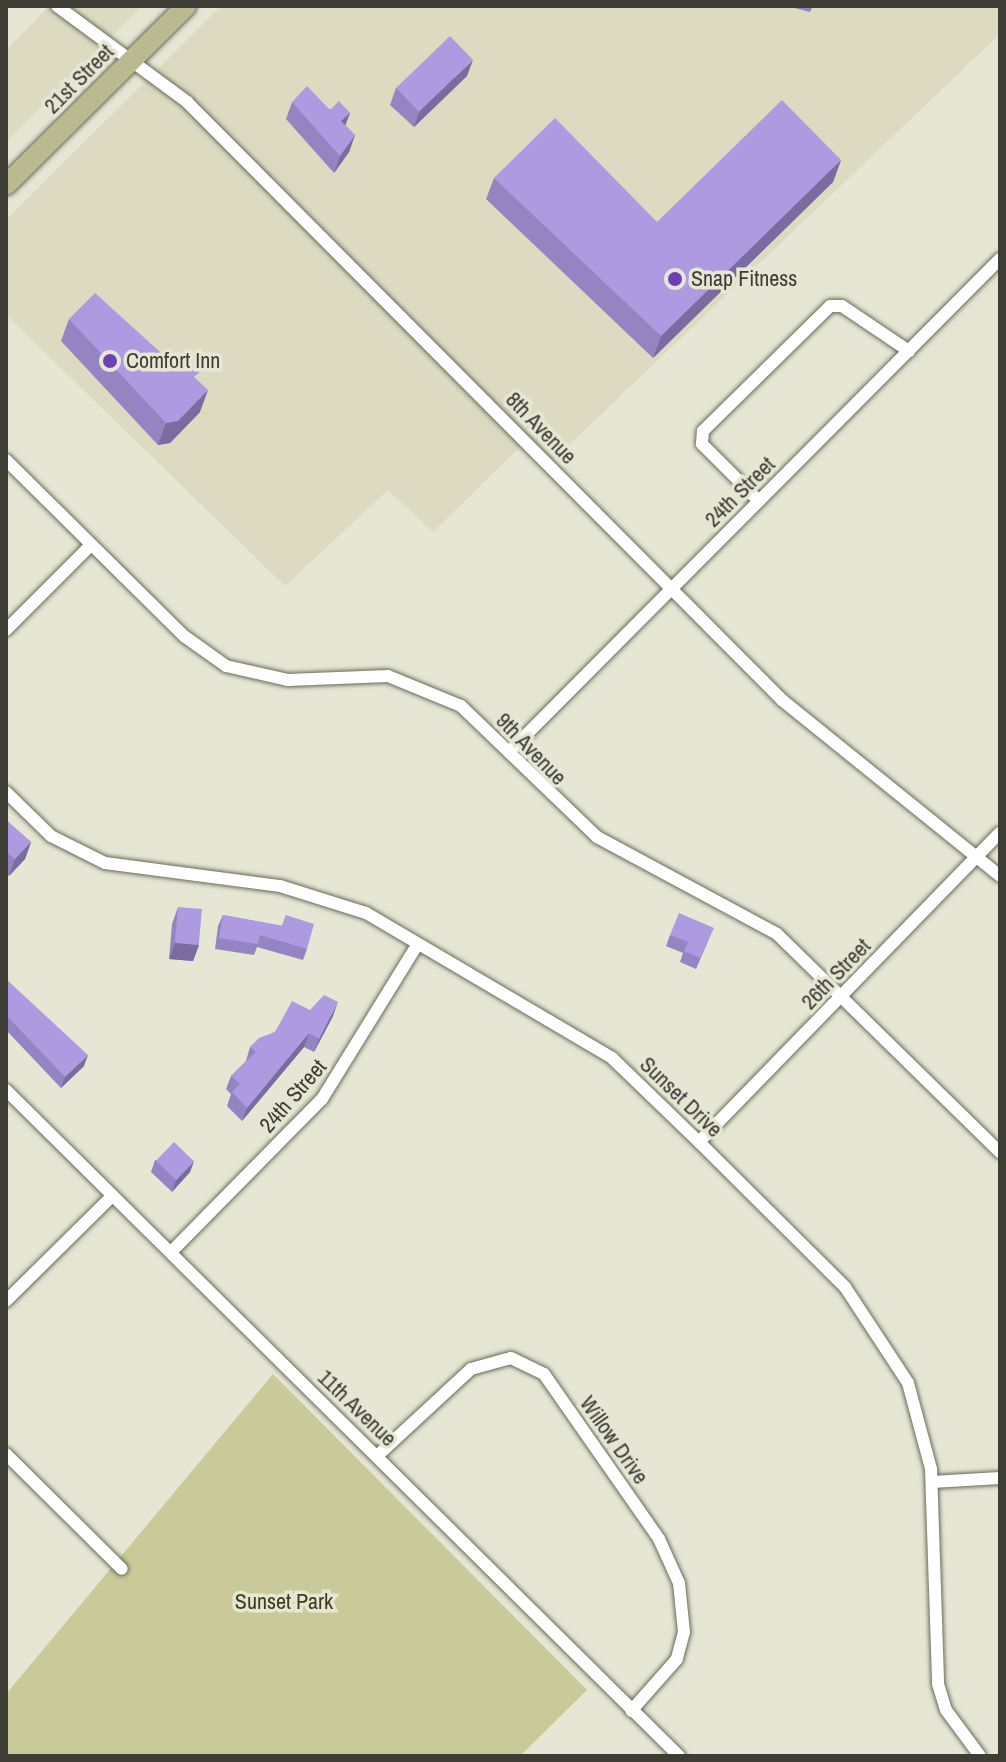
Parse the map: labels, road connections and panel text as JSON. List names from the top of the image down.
{
  "streets": {
    "main road": ["21st Street"],
    "street": [
      "8th Avenue",
      "24th Street",
      "9th Avenue",
      "26th Street",
      "Sunset Drive",
      "11th Avenue",
      "Willow Drive"
    ]
  },
  "crossings": [
    ["21st Street", "8th Avenue"],
    ["8th Avenue", "24th Street"],
    ["8th Avenue", "26th Street"],
    ["24th Street", "9th Avenue"],
    ["24th Street", "Sunset Drive"],
    ["24th Street", "11th Avenue"],
    ["9th Avenue", "26th Street"],
    ["26th Street", "Sunset Drive"],
    ["11th Avenue", "Willow Drive"]
  ],
  "parks": ["Sunset Park"],
  "places": ["Snap Fitness", "Comfort Inn"]
}
